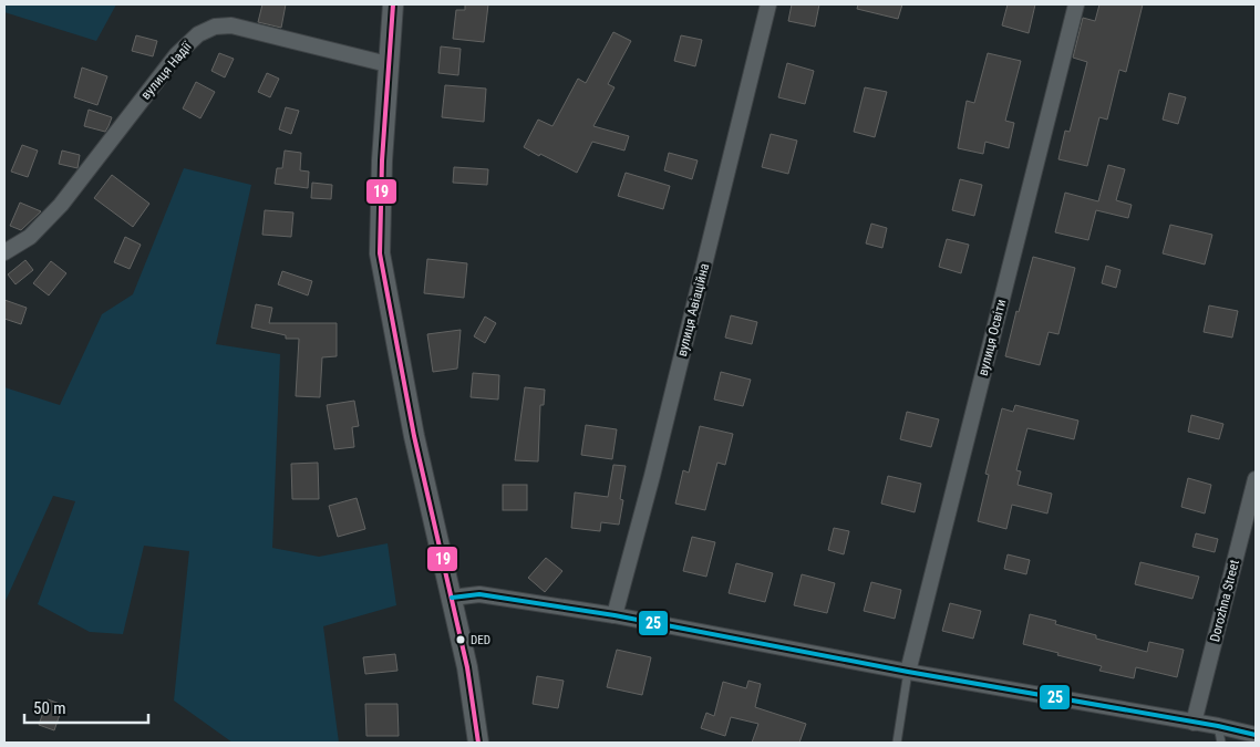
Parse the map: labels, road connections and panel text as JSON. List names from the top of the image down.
{
  "streets": {
    "street": [
      "вулиця Надії",
      "вулиця Авіаційна",
      "вулиця Освіти",
      "Dorozhna Street"
    ]
  },
  "places": ["DED"],
  "lines": ["transit line 19", "transit line 25"],
  "scale_bar": "50 m"
}
